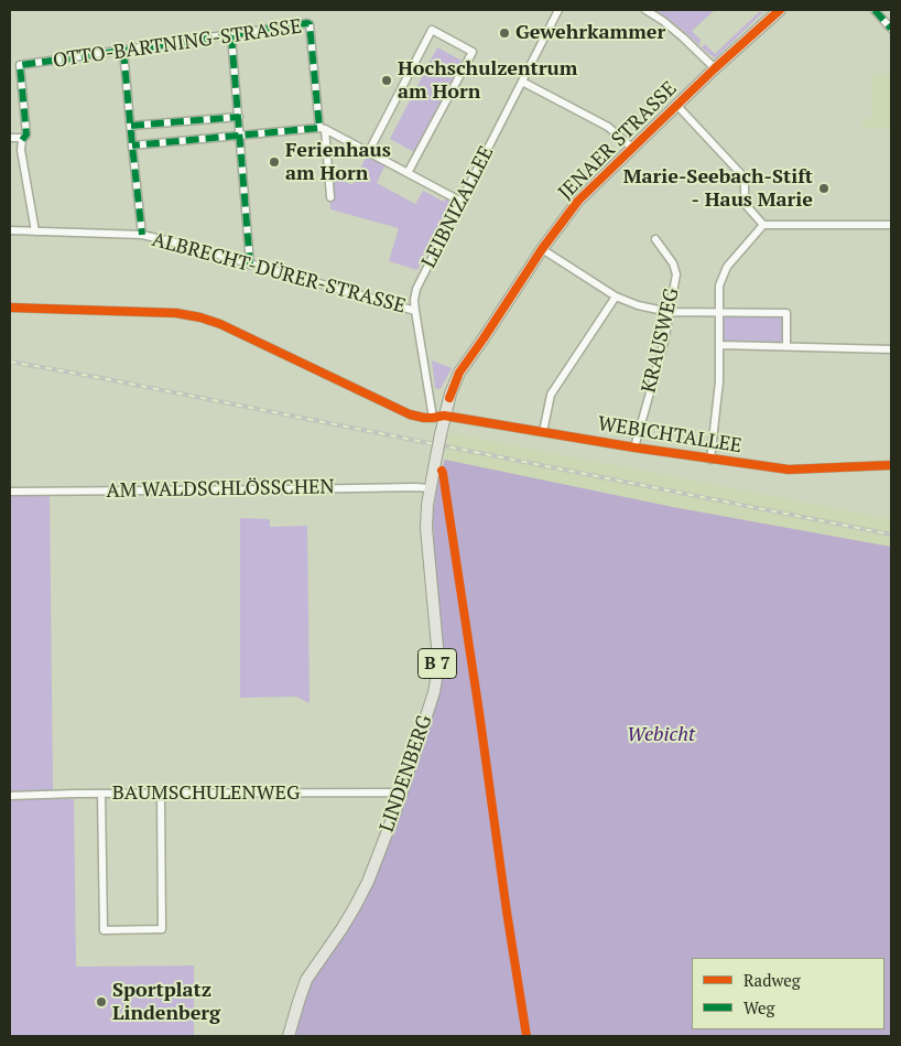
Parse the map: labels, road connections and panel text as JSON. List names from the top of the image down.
{
  "streets": {
    "main road": ["JENAER STRASSE", "B 7", "LINDENBERG"],
    "street": [
      "OTTO-BARTNING-STRASSE",
      "LEIBNIZALLEE",
      "ALBRECHT-DÜRER-STRASSE",
      "KRAUSWEG",
      "WEBICHTALLEE",
      "AM WALDSCHLÖSSCHEN",
      "BAUMSCHULENWEG"
    ]
  },
  "crossings": [
    ["JENAER STRASSE", "LEIBNIZALLEE"],
    ["JENAER STRASSE", "WEBICHTALLEE"],
    ["JENAER STRASSE", "AM WALDSCHLÖSSCHEN"],
    ["JENAER STRASSE", "LINDENBERG"],
    ["LEIBNIZALLEE", "ALBRECHT-DÜRER-STRASSE"],
    ["LEIBNIZALLEE", "WEBICHTALLEE"],
    ["KRAUSWEG", "WEBICHTALLEE"],
    ["AM WALDSCHLÖSSCHEN", "LINDENBERG"],
    ["LINDENBERG", "BAUMSCHULENWEG"]
  ],
  "parks": ["Webicht"],
  "places": [
    "Gewehrkammer",
    "Hochschulzentrum am Horn",
    "Ferienhaus am Horn",
    "Marie-Seebach-Stift - Haus Marie",
    "Sportplatz Lindenberg"
  ],
  "legend": ["Radweg", "Weg"]
}
